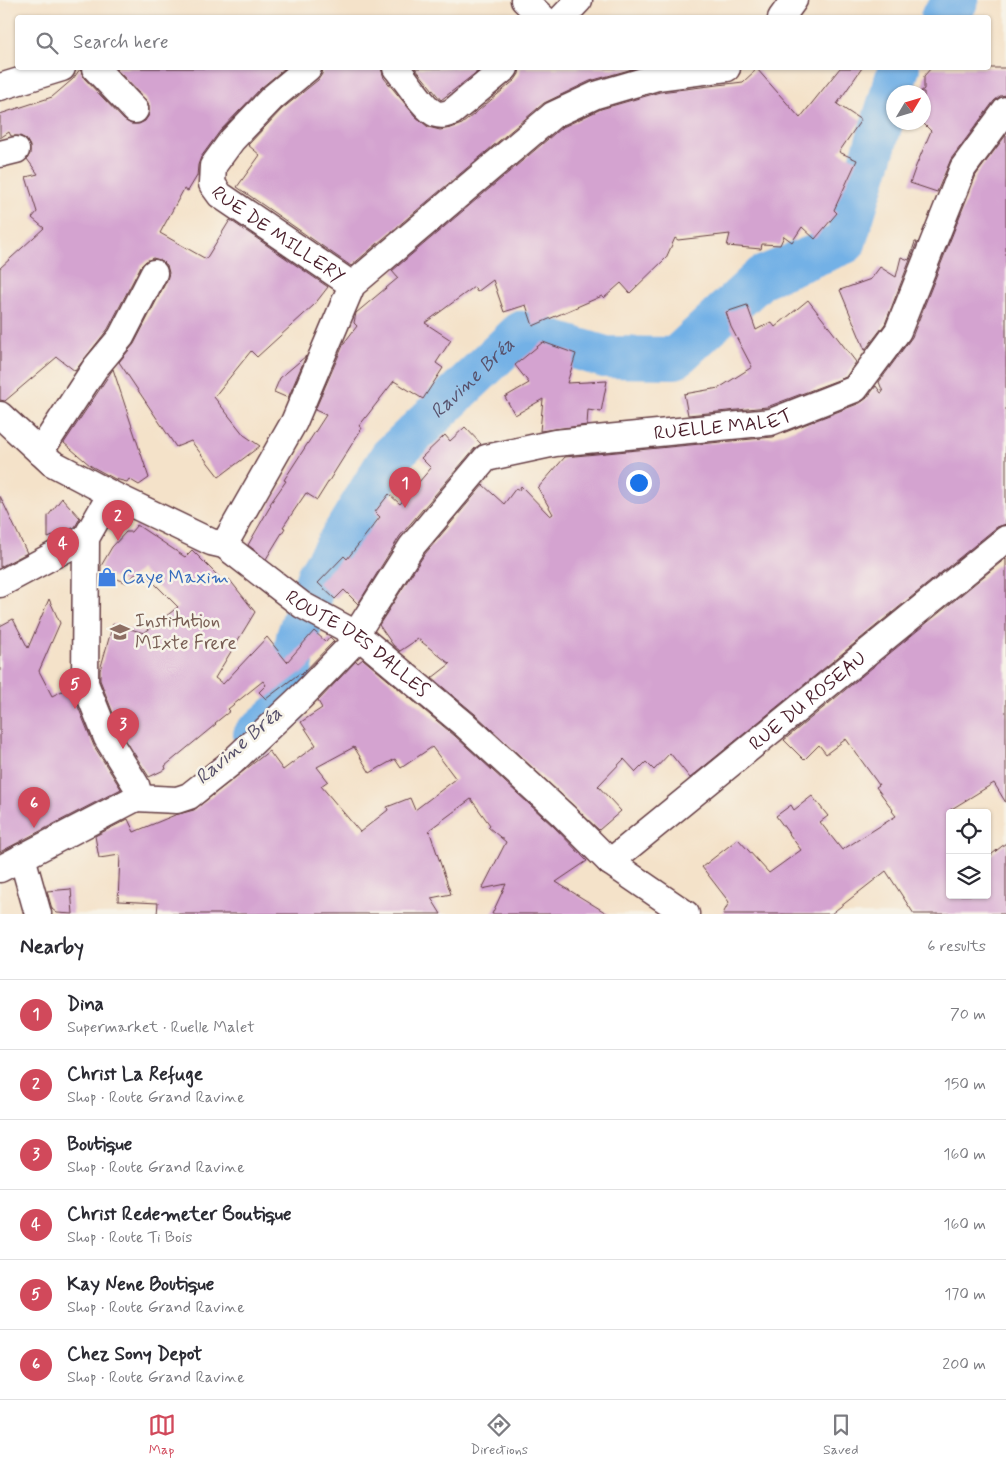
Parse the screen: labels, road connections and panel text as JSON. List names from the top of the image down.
{
  "streets": {
    "street": [
      "RUE DE MILLERY",
      "RUELLE MALET",
      "ROUTE DES DALLES",
      "RUE DU ROSEAU"
    ]
  },
  "crossings": [
    ["RUELLE MALET", "ROUTE DES DALLES"],
    ["ROUTE DES DALLES", "RUE DU ROSEAU"]
  ],
  "water": ["Ravine Bréa"],
  "places": {
    "shop": ["Caye Maxim"],
    "school or university": ["Institution MIxte Frere"]
  },
  "north": "top right",
  "page": {
    "search": "Search here",
    "pins": [
      "1",
      "2",
      "4",
      "5",
      "3",
      "6"
    ],
    "heading": ["Nearby", "6 results"],
    "list": [
      {
        "mark": "1",
        "name": "Dina",
        "note": "Supermarket · Ruelle Malet",
        "value": "70 m"
      },
      {
        "mark": "2",
        "name": "Christ La Refuge",
        "note": "Shop · Route Grand Ravine",
        "value": "150 m"
      },
      {
        "mark": "3",
        "name": "Boutique",
        "note": "Shop · Route Grand Ravine",
        "value": "160 m"
      },
      {
        "mark": "4",
        "name": "Christ Redemeter Boutique",
        "note": "Shop · Route Ti Bois",
        "value": "160 m"
      },
      {
        "mark": "5",
        "name": "Kay Nene Boutique",
        "note": "Shop · Route Grand Ravine",
        "value": "170 m"
      },
      {
        "mark": "6",
        "name": "Chez Sony Depot",
        "note": "Shop · Route Grand Ravine",
        "value": "200 m"
      }
    ],
    "nav": ["Map", "Directions", "Saved"]
  }
}
